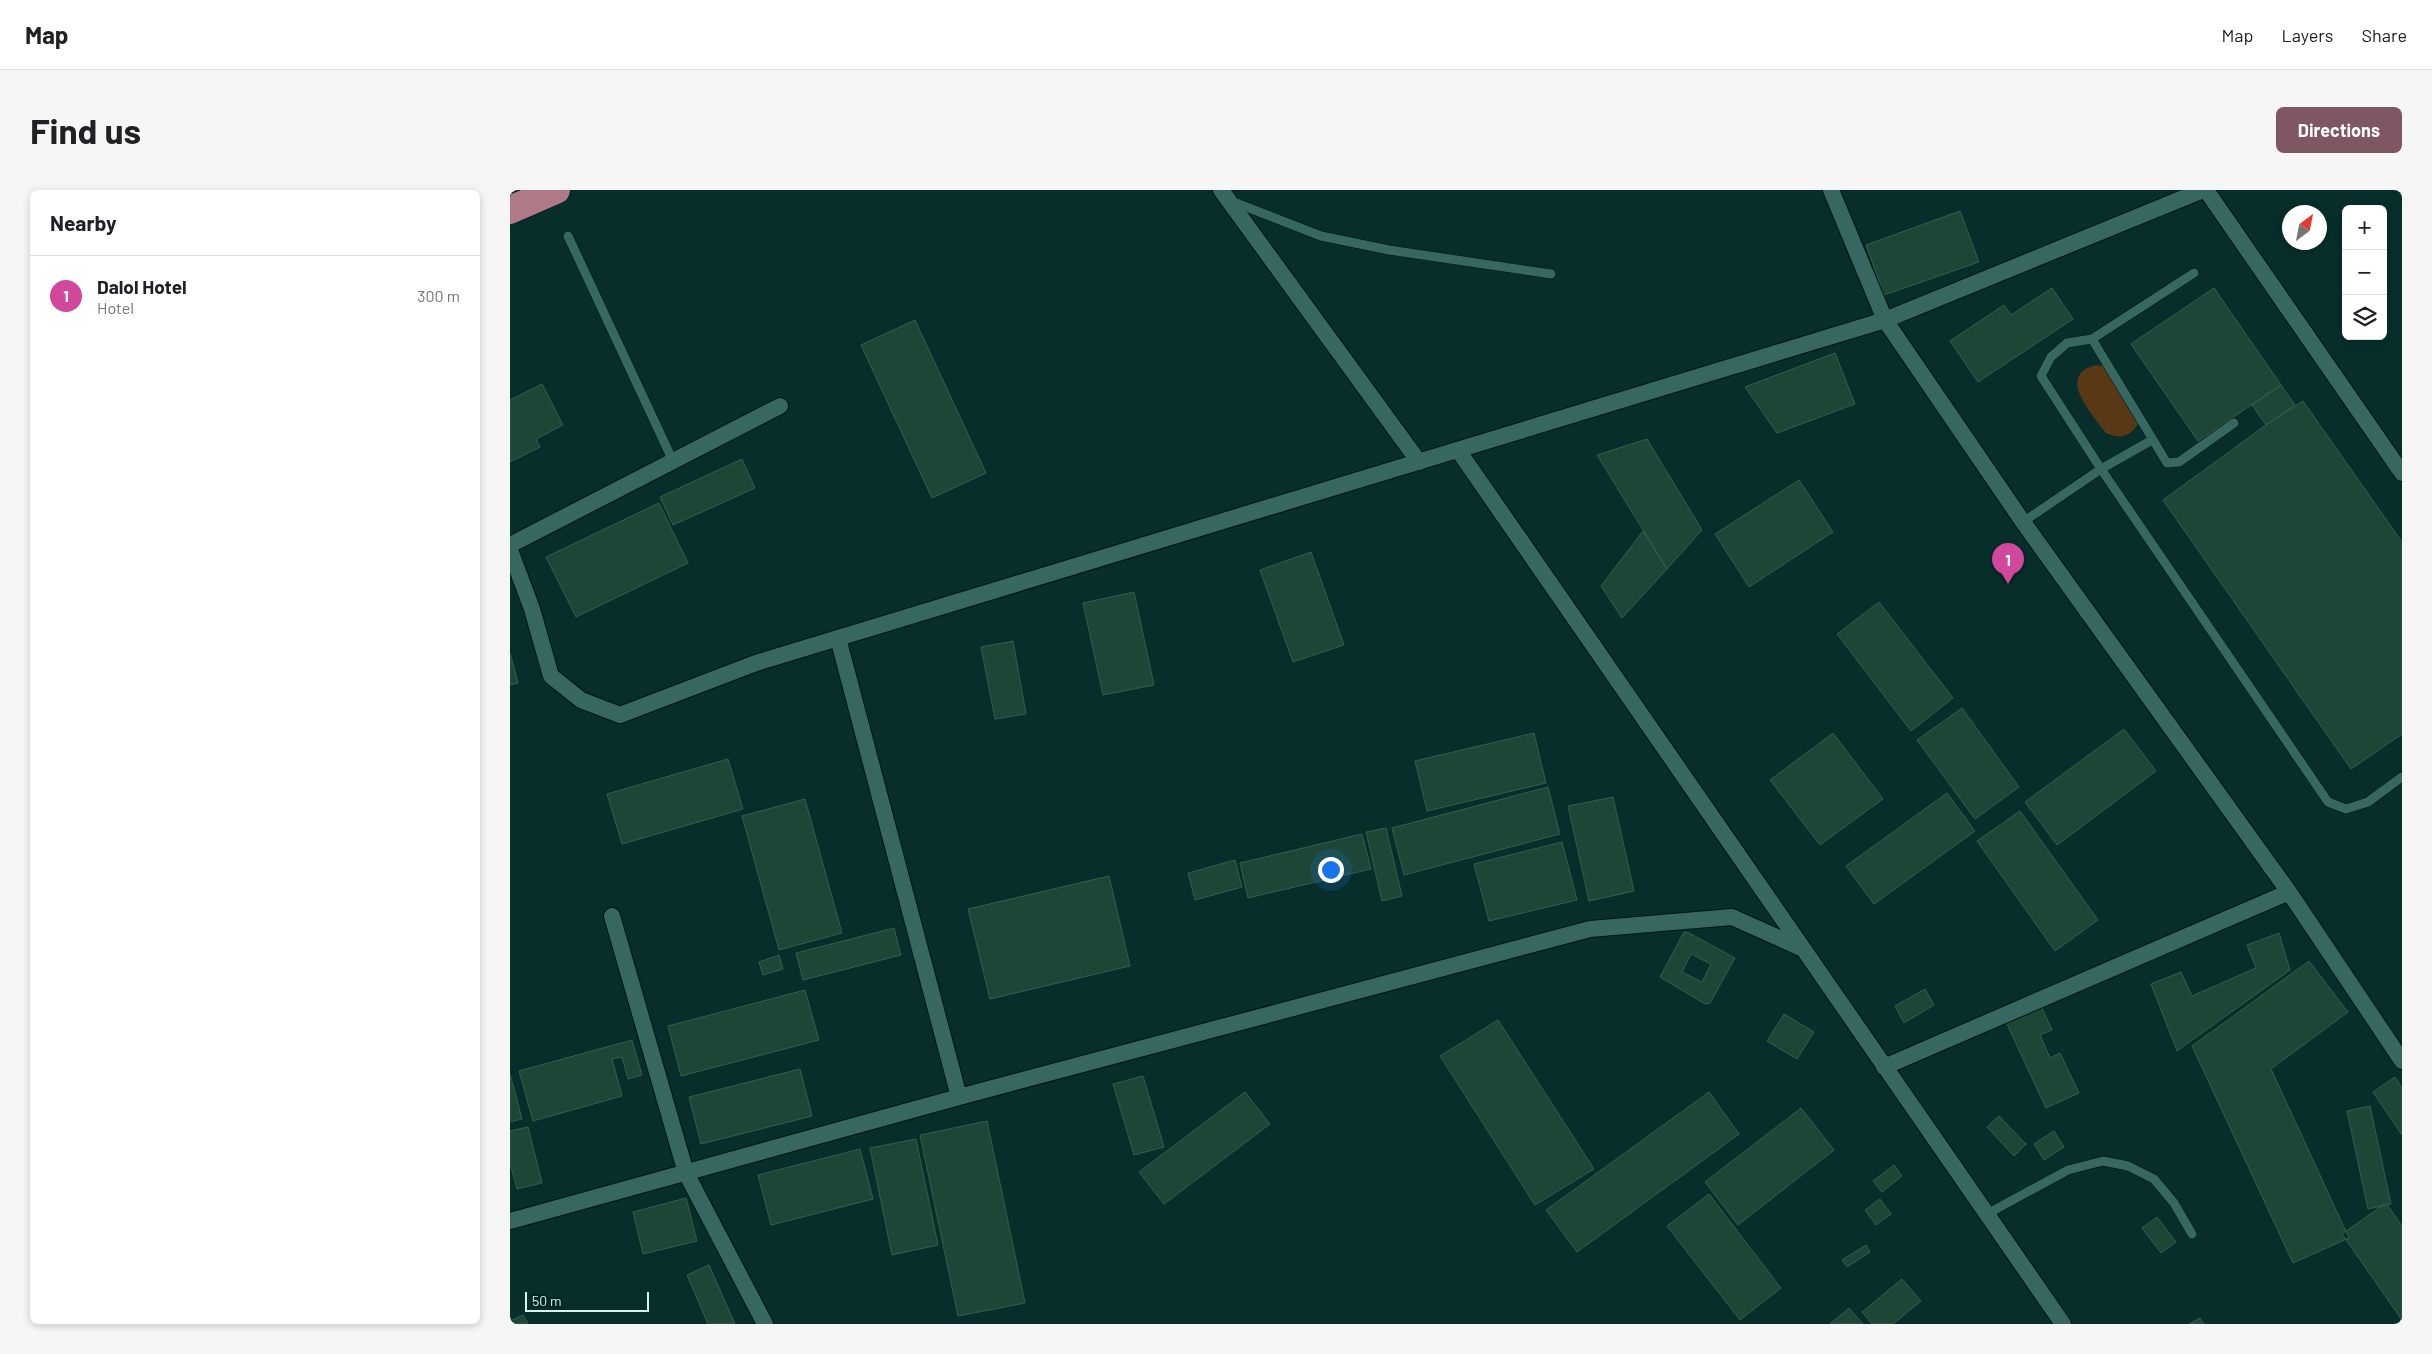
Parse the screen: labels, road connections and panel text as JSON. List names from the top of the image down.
{
  "scale_bar": "50 m",
  "north": "top right",
  "page": {
    "header": "Map",
    "nav": ["Map", "Layers", "Share"],
    "buttons": "Directions",
    "title": "Find us",
    "heading": "Nearby",
    "map_buttons": ["+", "−"],
    "list": [
      {
        "mark": "1",
        "name": "Dalol Hotel",
        "note": "Hotel",
        "value": "300 m"
      }
    ],
    "pins": "1",
    "scale": "50 m"
  }
}
